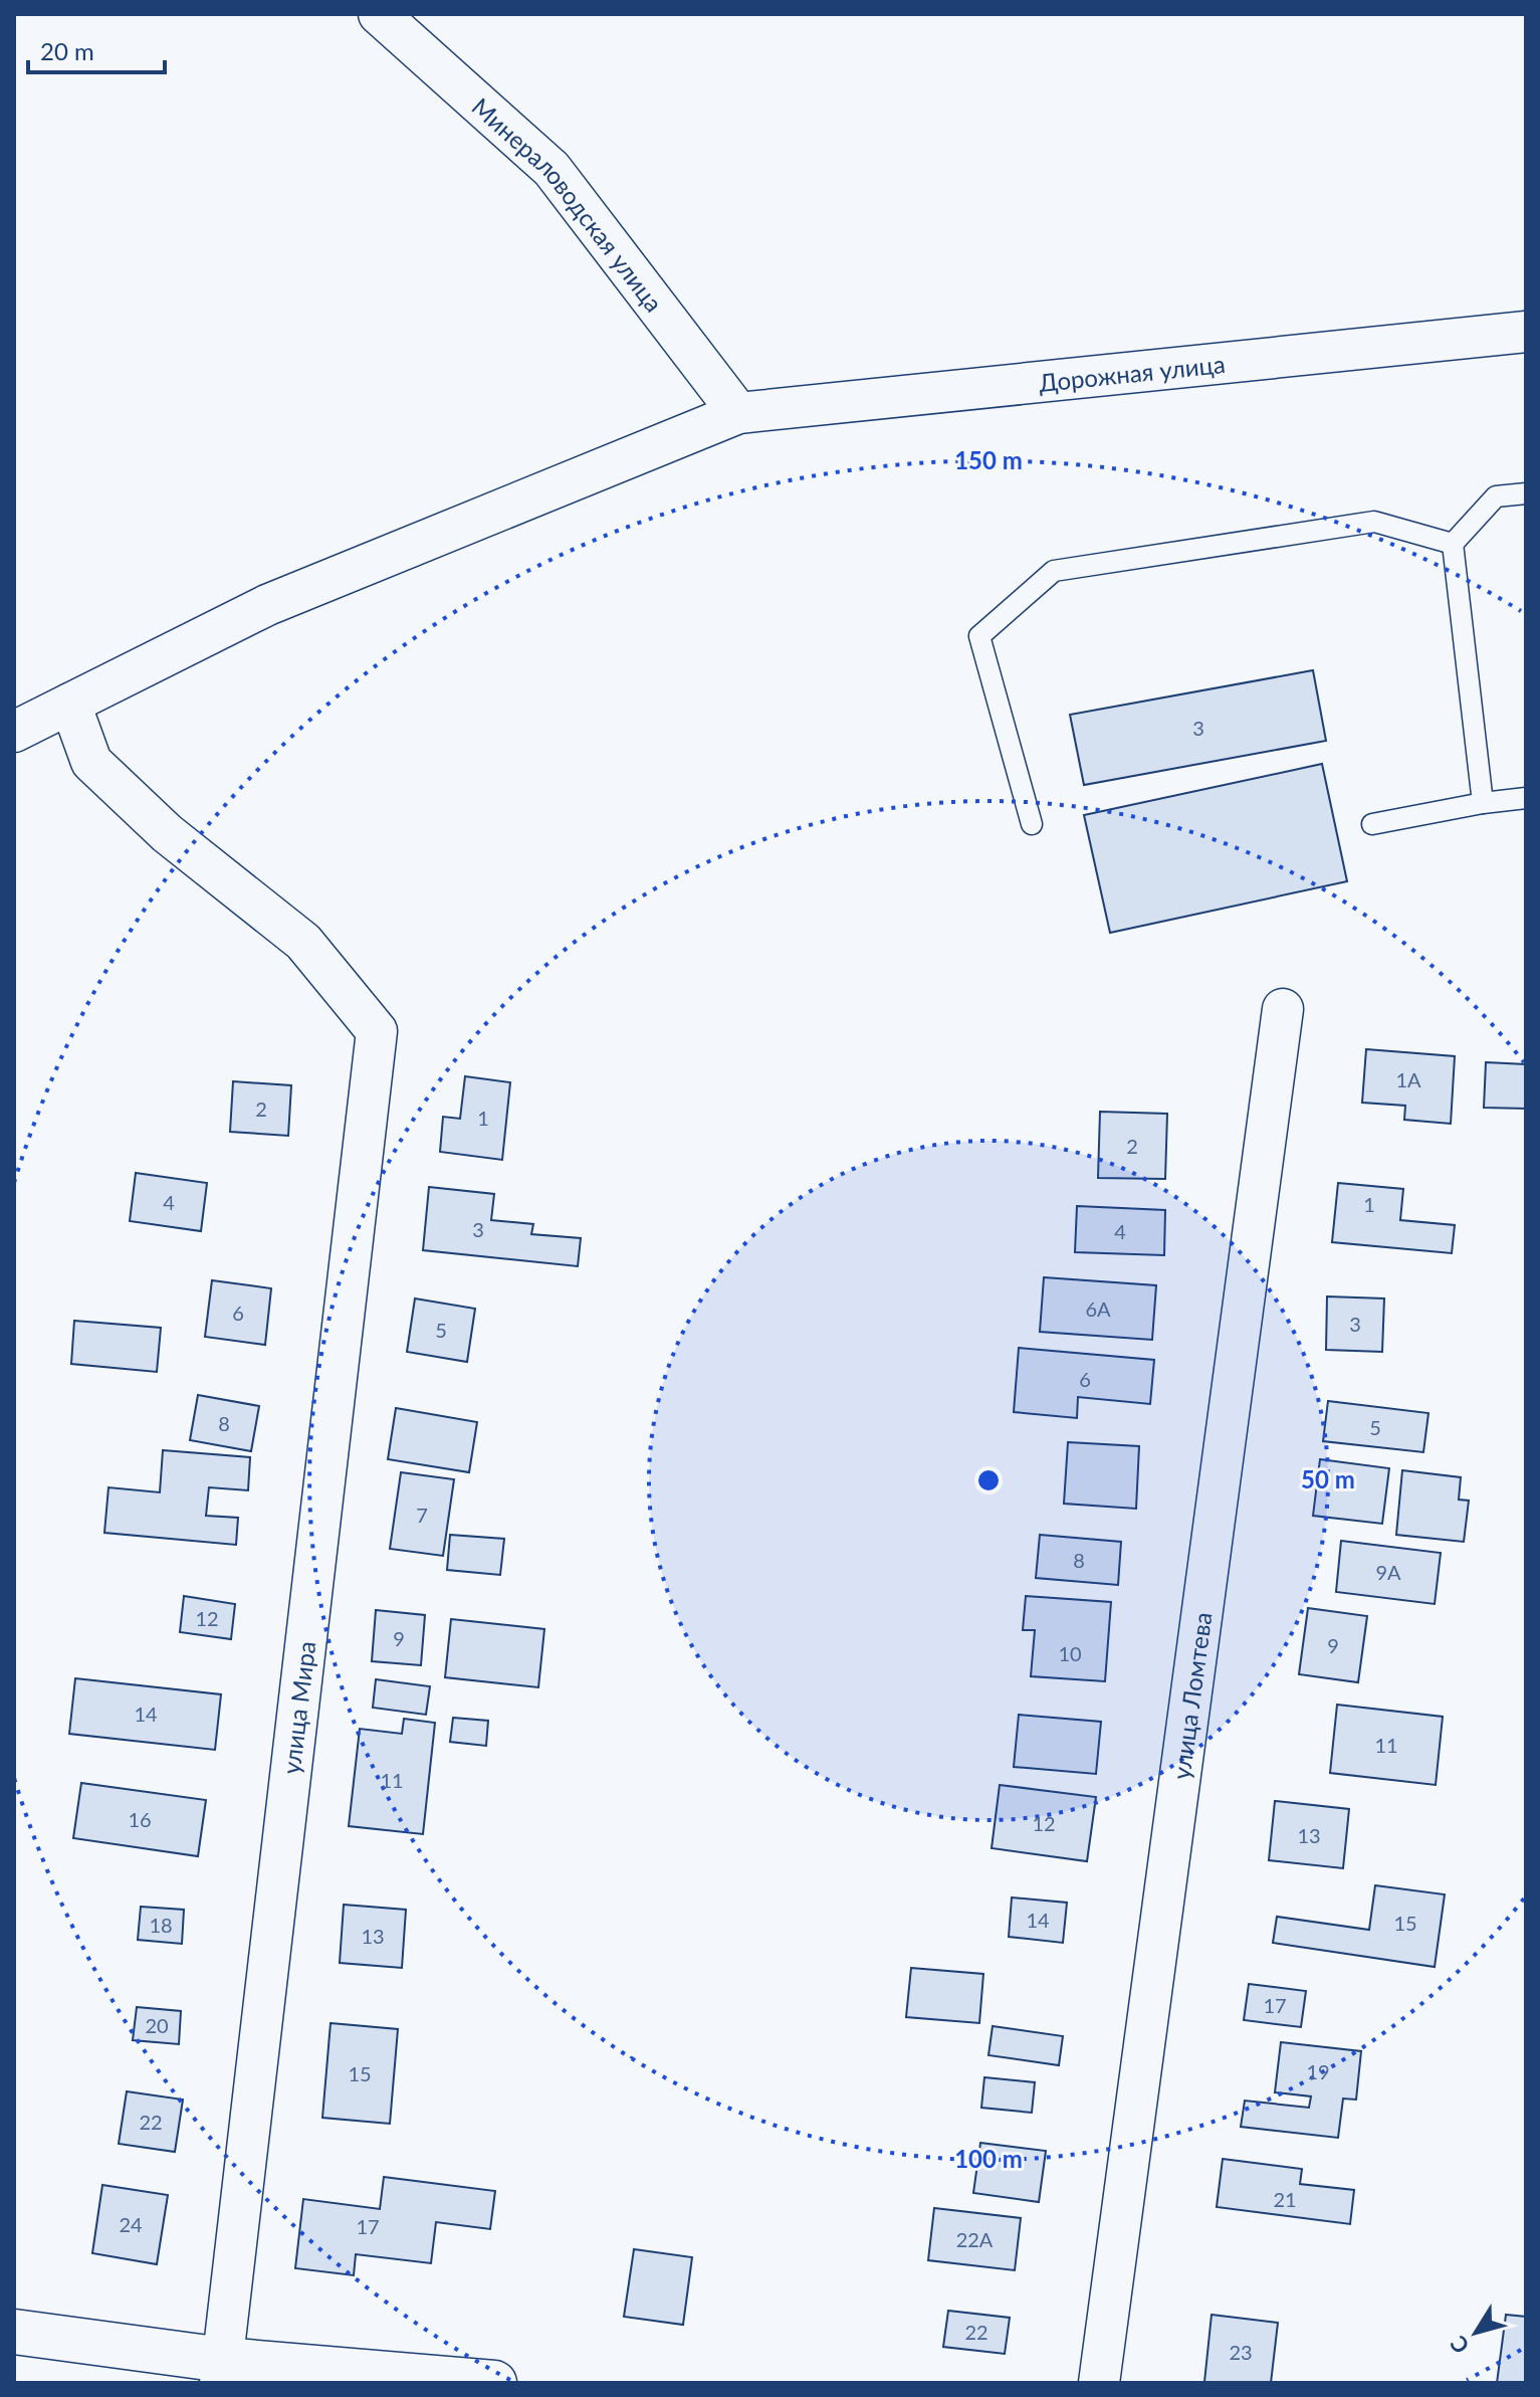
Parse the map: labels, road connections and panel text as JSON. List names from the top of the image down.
{
  "streets": {
    "street": [
      "Минераловодская улица",
      "Дорожная улица",
      "улица Ломтева",
      "улица Мира"
    ]
  },
  "crossings": [
    ["Минераловодская улица", "Дорожная улица"],
    ["Дорожная улица", "улица Мира"]
  ],
  "house_numbers": [
    "3",
    "1A",
    "2",
    "1",
    "2",
    "4",
    "1",
    "3",
    "4",
    "6A",
    "6",
    "3",
    "5",
    "6",
    "8",
    "5",
    "7",
    "8",
    "9A",
    "12",
    "9",
    "9",
    "10",
    "14",
    "11",
    "11",
    "16",
    "12",
    "13",
    "14",
    "15",
    "18",
    "13",
    "17",
    "20",
    "19",
    "15",
    "22",
    "21",
    "24",
    "17",
    "22А",
    "22",
    "23"
  ],
  "scale_bar": "20 m",
  "north": "bottom left",
  "rings": ["150 m", "50 m", "100 m"]
}
